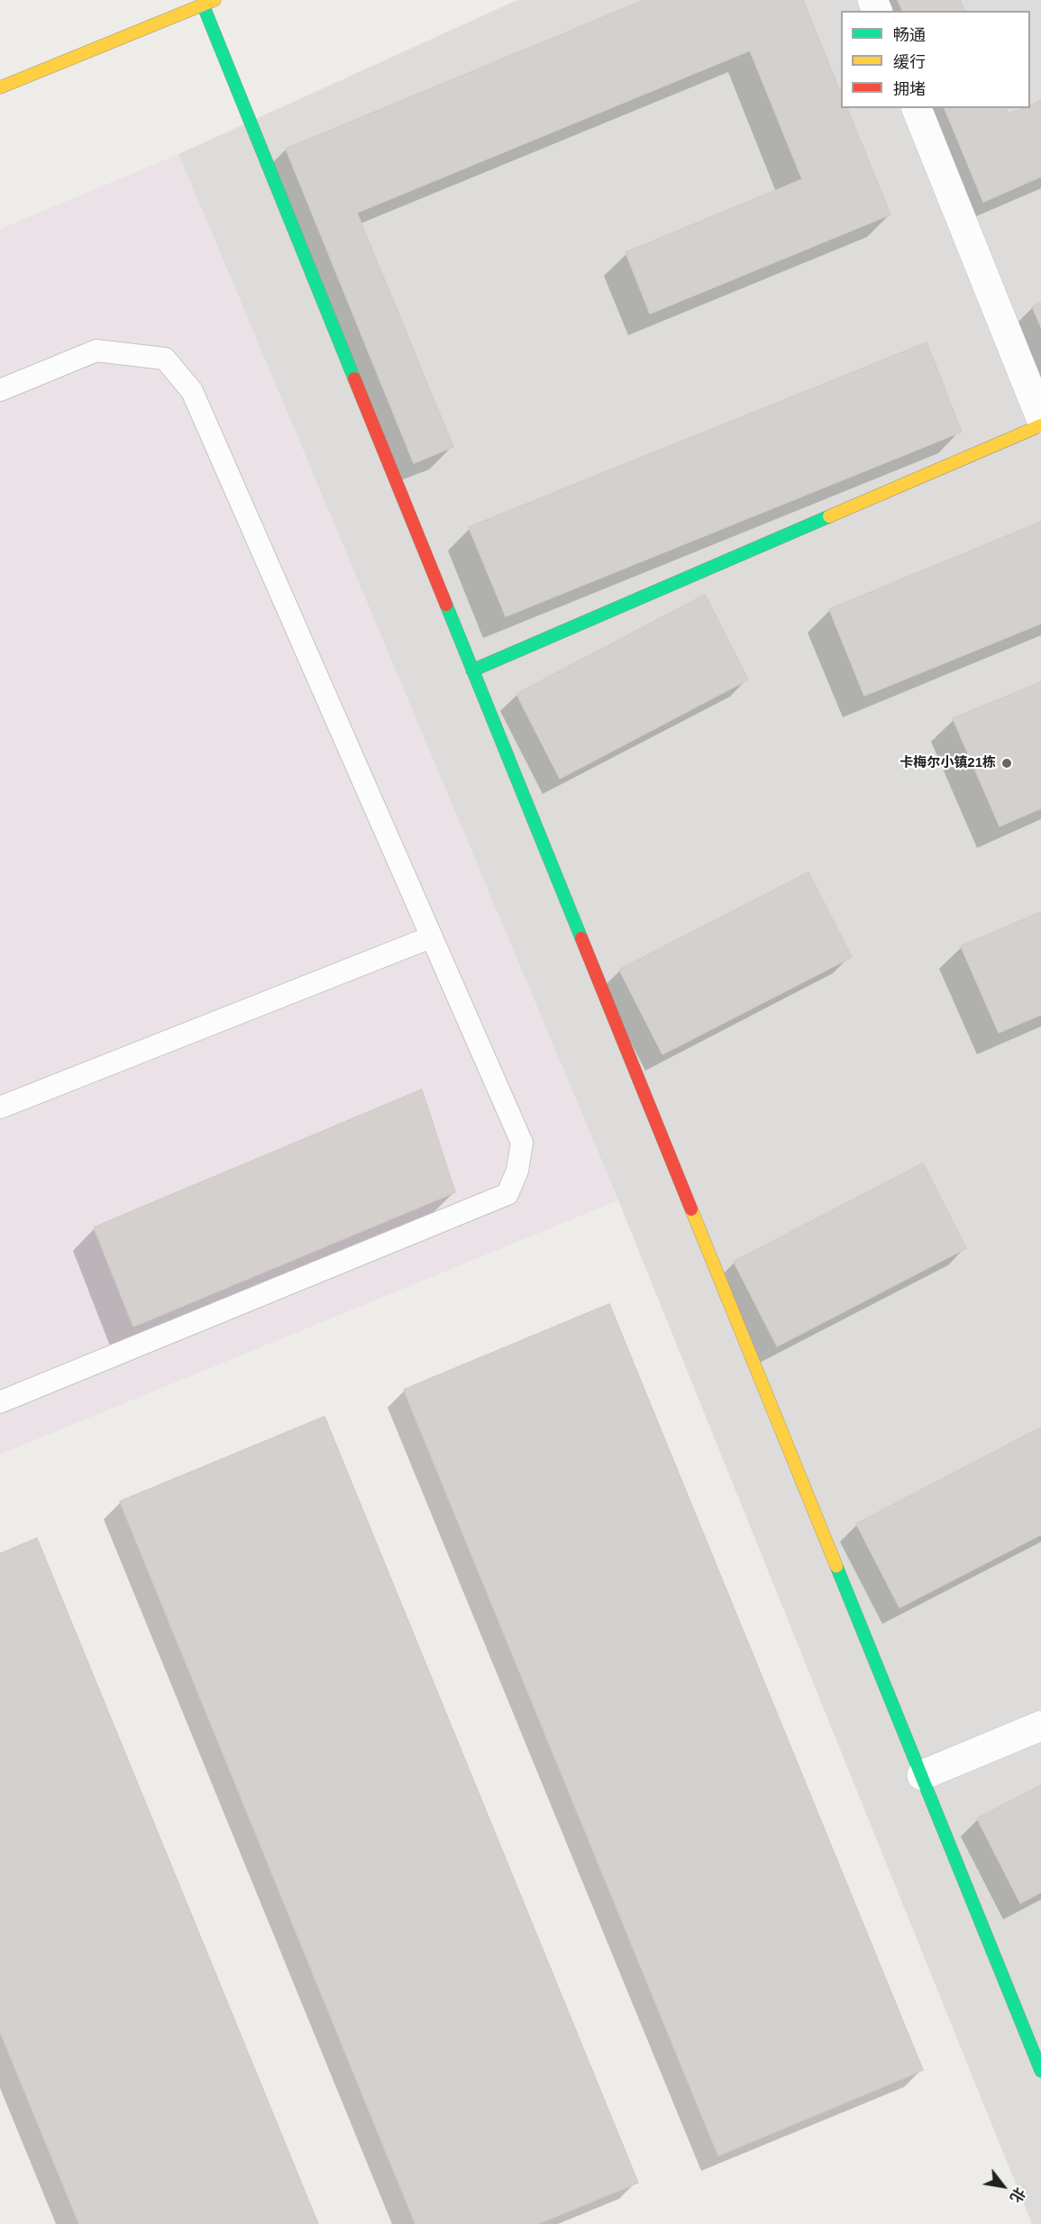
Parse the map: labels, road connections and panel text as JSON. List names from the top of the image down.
{
  "places": ["卡梅尔小镇21栋"],
  "legend": ["畅通", "缓行", "拥堵"],
  "north": "bottom right"
}
